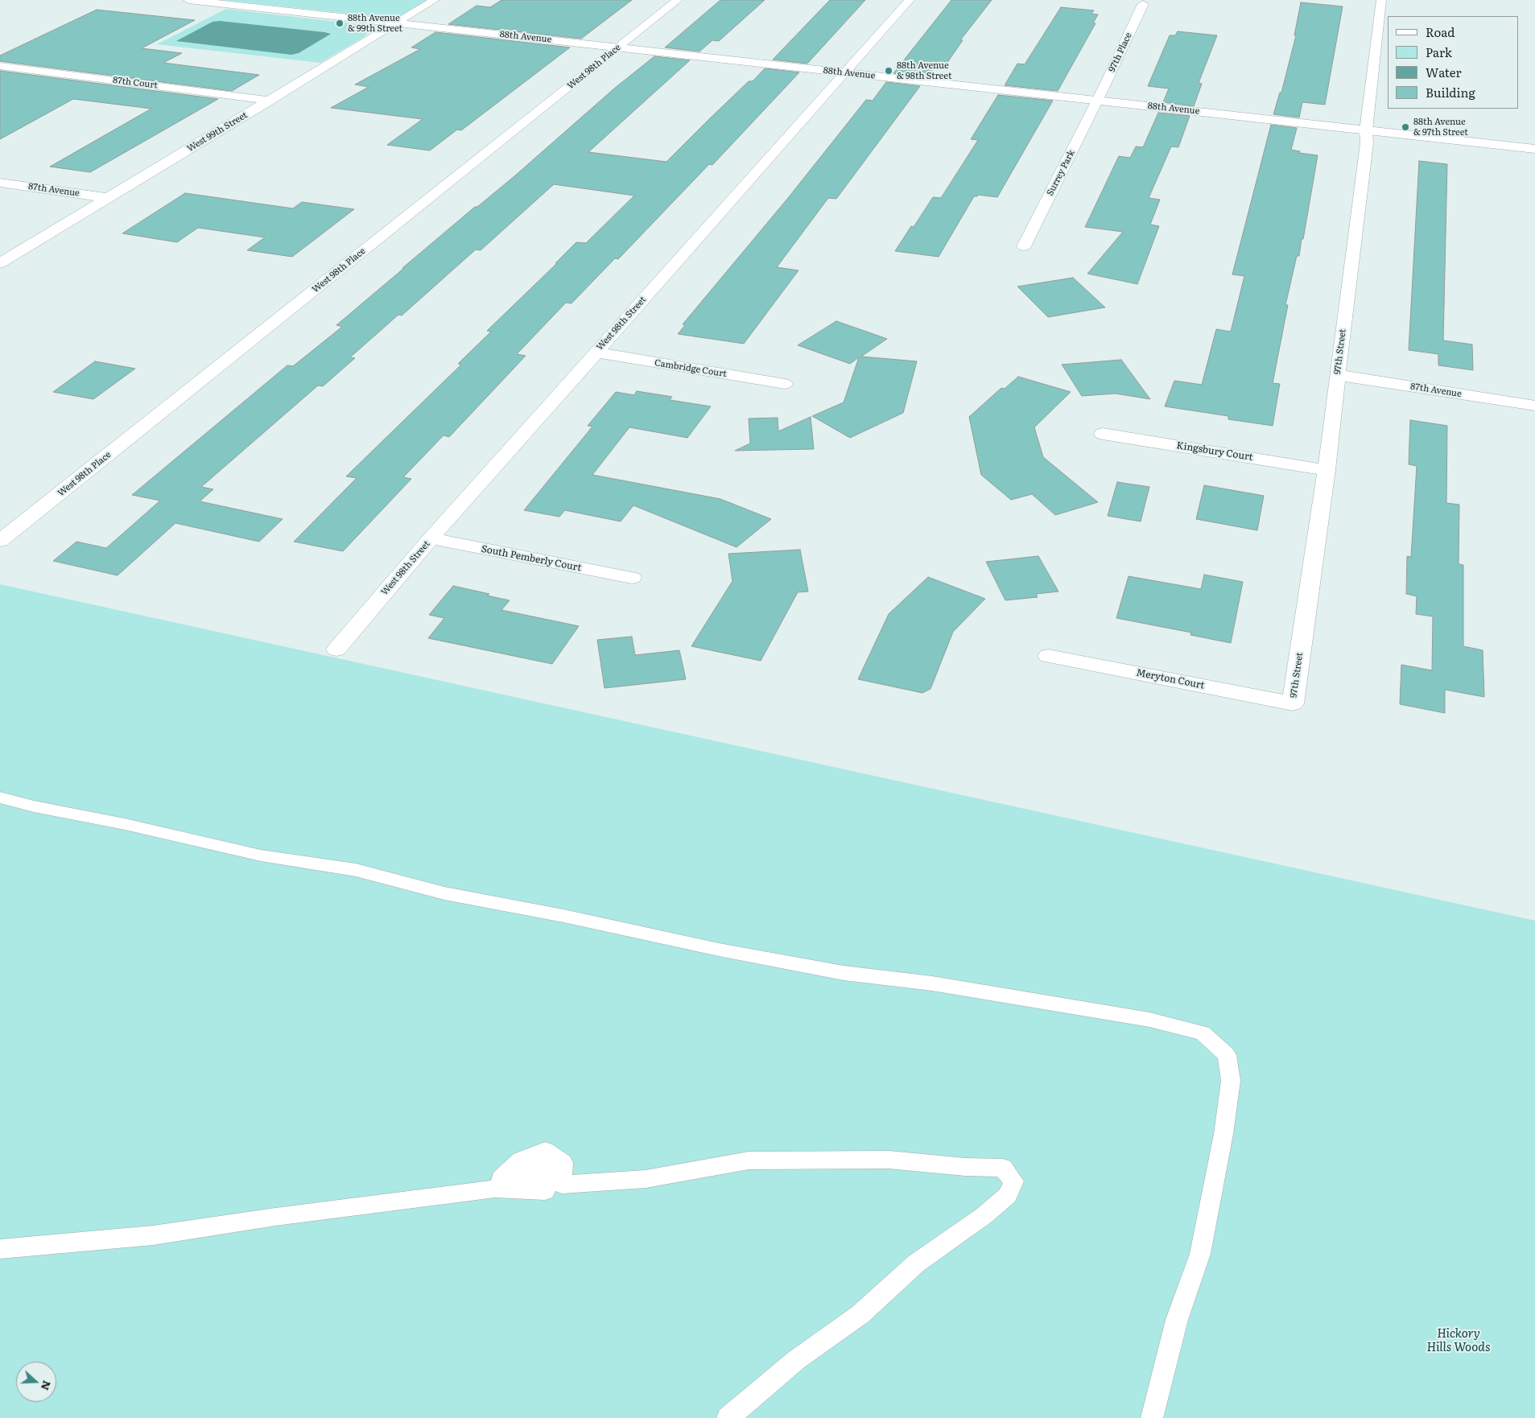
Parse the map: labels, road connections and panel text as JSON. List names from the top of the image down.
{
  "streets": {
    "street": [
      "88th Avenue",
      "97th Place",
      "West 98th Place",
      "87th Court",
      "West 99th Street",
      "Surrey Park",
      "87th Avenue",
      "West 98th Street",
      "97th Street",
      "Cambridge Court",
      "Kingsbury Court",
      "South Pemberly Court",
      "Meryton Court"
    ]
  },
  "crossings": [
    ["88th Avenue", "97th Place"],
    ["88th Avenue", "West 98th Place"],
    ["88th Avenue", "West 99th Street"],
    ["88th Avenue", "Surrey Park"],
    ["88th Avenue", "West 98th Street"],
    ["88th Avenue", "97th Street"],
    ["97th Place", "Surrey Park"],
    ["87th Court", "West 99th Street"],
    ["West 99th Street", "87th Avenue"],
    ["87th Avenue", "97th Street"],
    ["West 98th Street", "Cambridge Court"],
    ["West 98th Street", "South Pemberly Court"],
    ["97th Street", "Kingsbury Court"],
    ["97th Street", "Meryton Court"]
  ],
  "parks": ["Hickory Hills Woods"],
  "places": ["88th Avenue & 99th Street", "88th Avenue & 98th Street", "88th Avenue & 97th Street"],
  "legend": [
    "Road",
    "Park",
    "Water",
    "Building"
  ],
  "north": "right"
}
